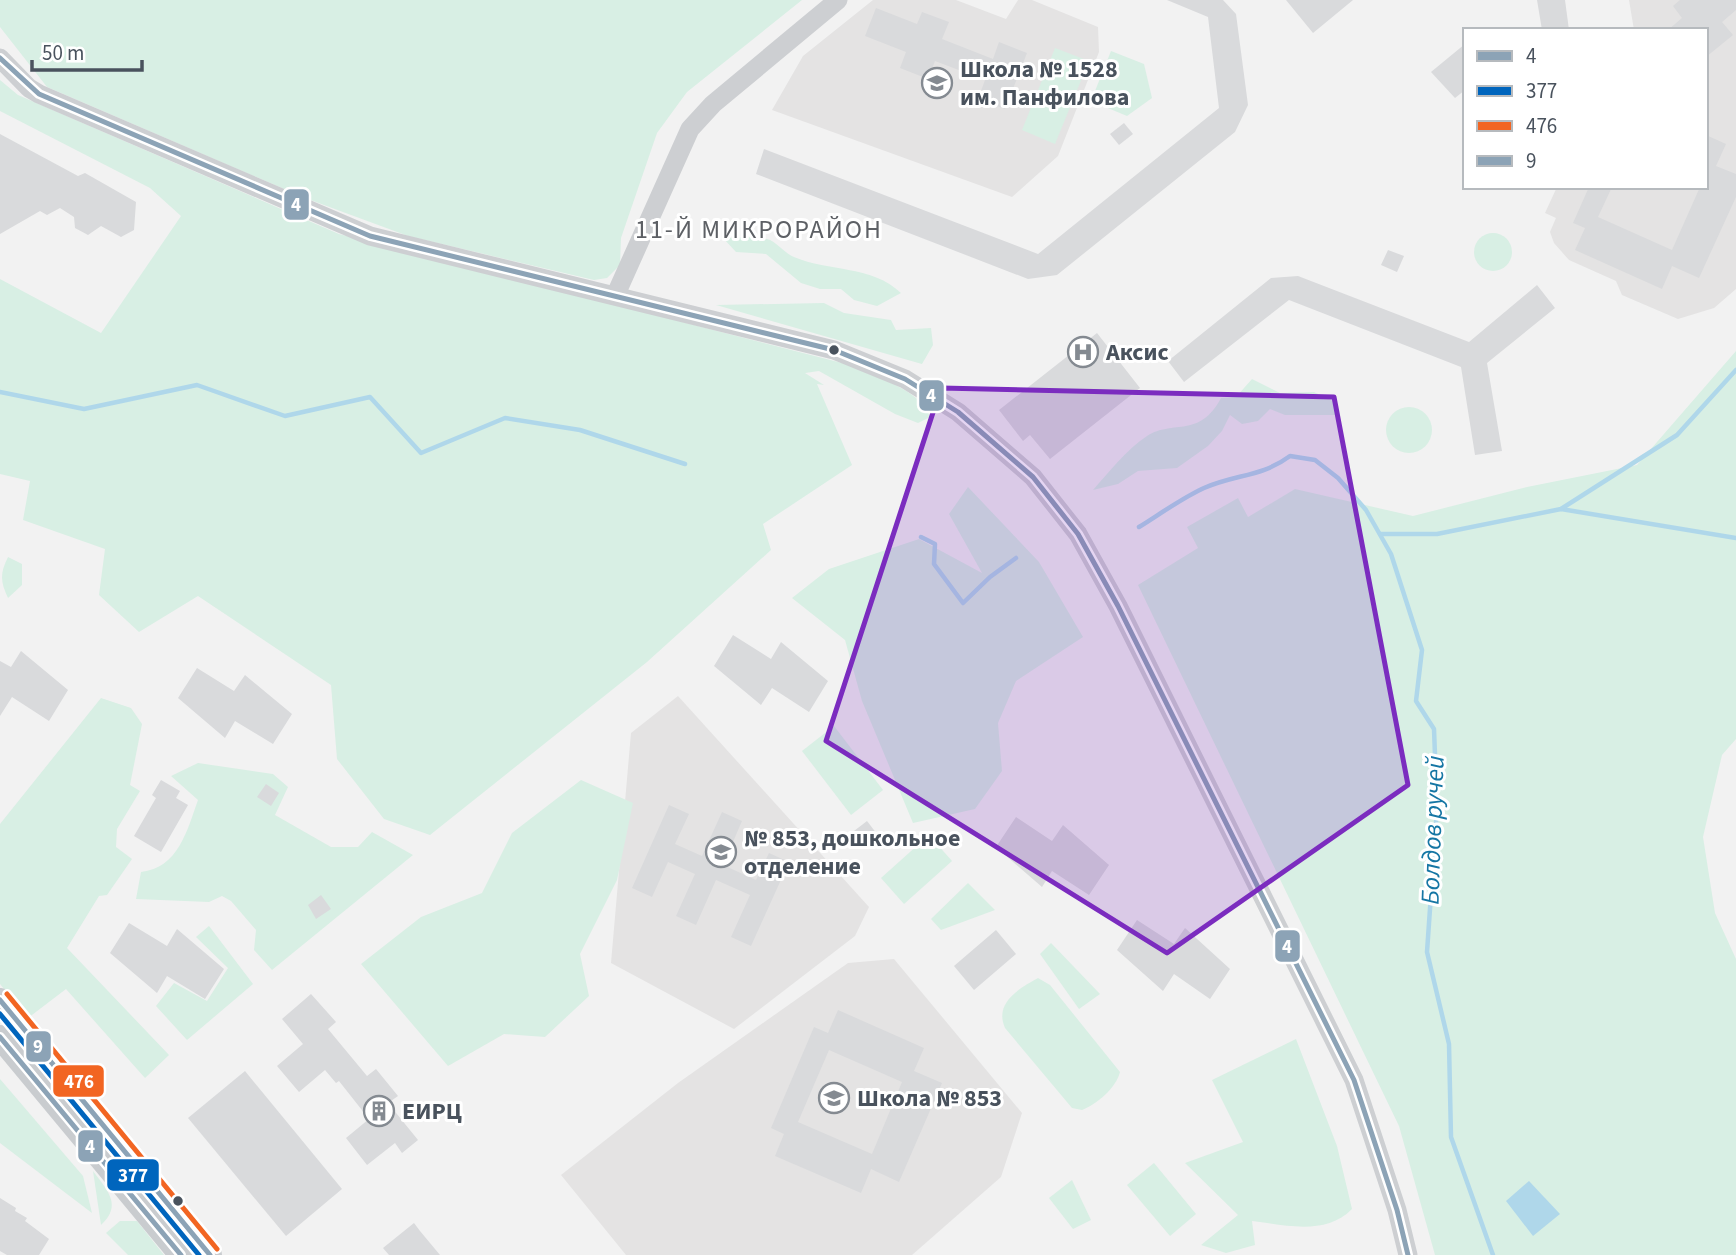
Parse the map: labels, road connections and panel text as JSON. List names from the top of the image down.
{
  "districts": ["11-Й МИКРОРАЙОН"],
  "water": ["Болдов ручей"],
  "places": {
    "school or university": ["Школа № 1528 им. Панфилова", "№ 853, дошкольное отделение", "Школа № 853"],
    "hospital": ["Аксис"],
    "building": ["ЕИРЦ"]
  },
  "lines": [
    "transit line 4",
    "transit line 476",
    "transit line 9",
    "transit line 377"
  ],
  "legend": [
    "4",
    "377",
    "476",
    "9"
  ],
  "scale_bar": "50 m"
}
